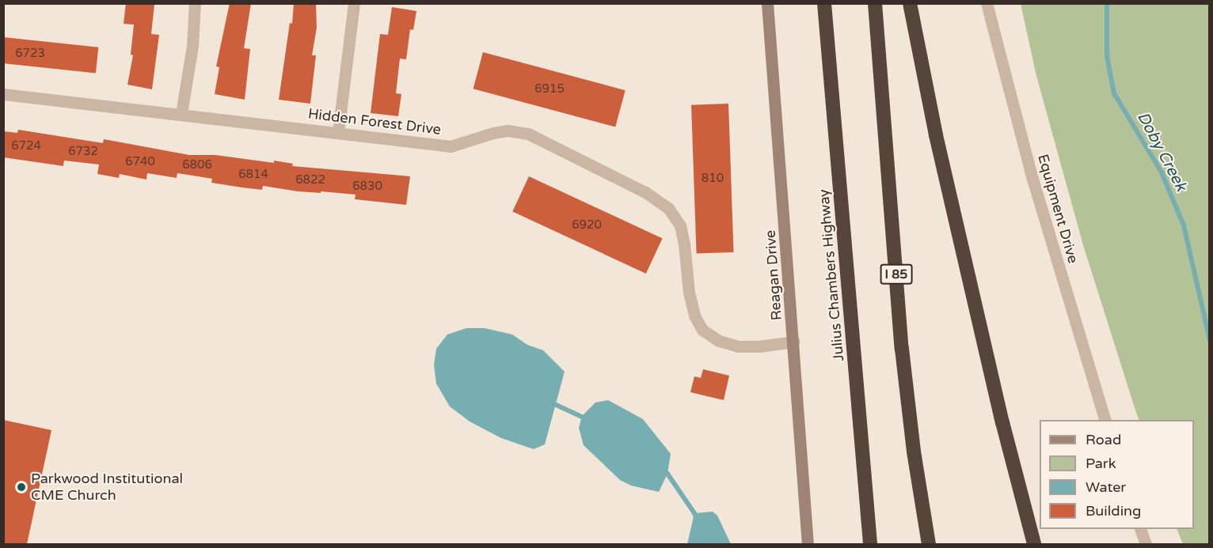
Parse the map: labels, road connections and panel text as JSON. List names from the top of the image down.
{
  "streets": {
    "highway": ["I 85", "Julius Chambers Highway"],
    "street": ["Hidden Forest Drive", "Equipment Drive", "Reagan Drive"]
  },
  "crossings": [
    ["Hidden Forest Drive", "Reagan Drive"]
  ],
  "water": ["Doby Creek"],
  "places": ["Parkwood Institutional CME Church"],
  "house_numbers": [
    "6723",
    "6915",
    "6724",
    "6732",
    "6740",
    "6806",
    "6814",
    "810",
    "6822",
    "6830",
    "6920"
  ],
  "legend": [
    "Road",
    "Park",
    "Water",
    "Building"
  ]
}
